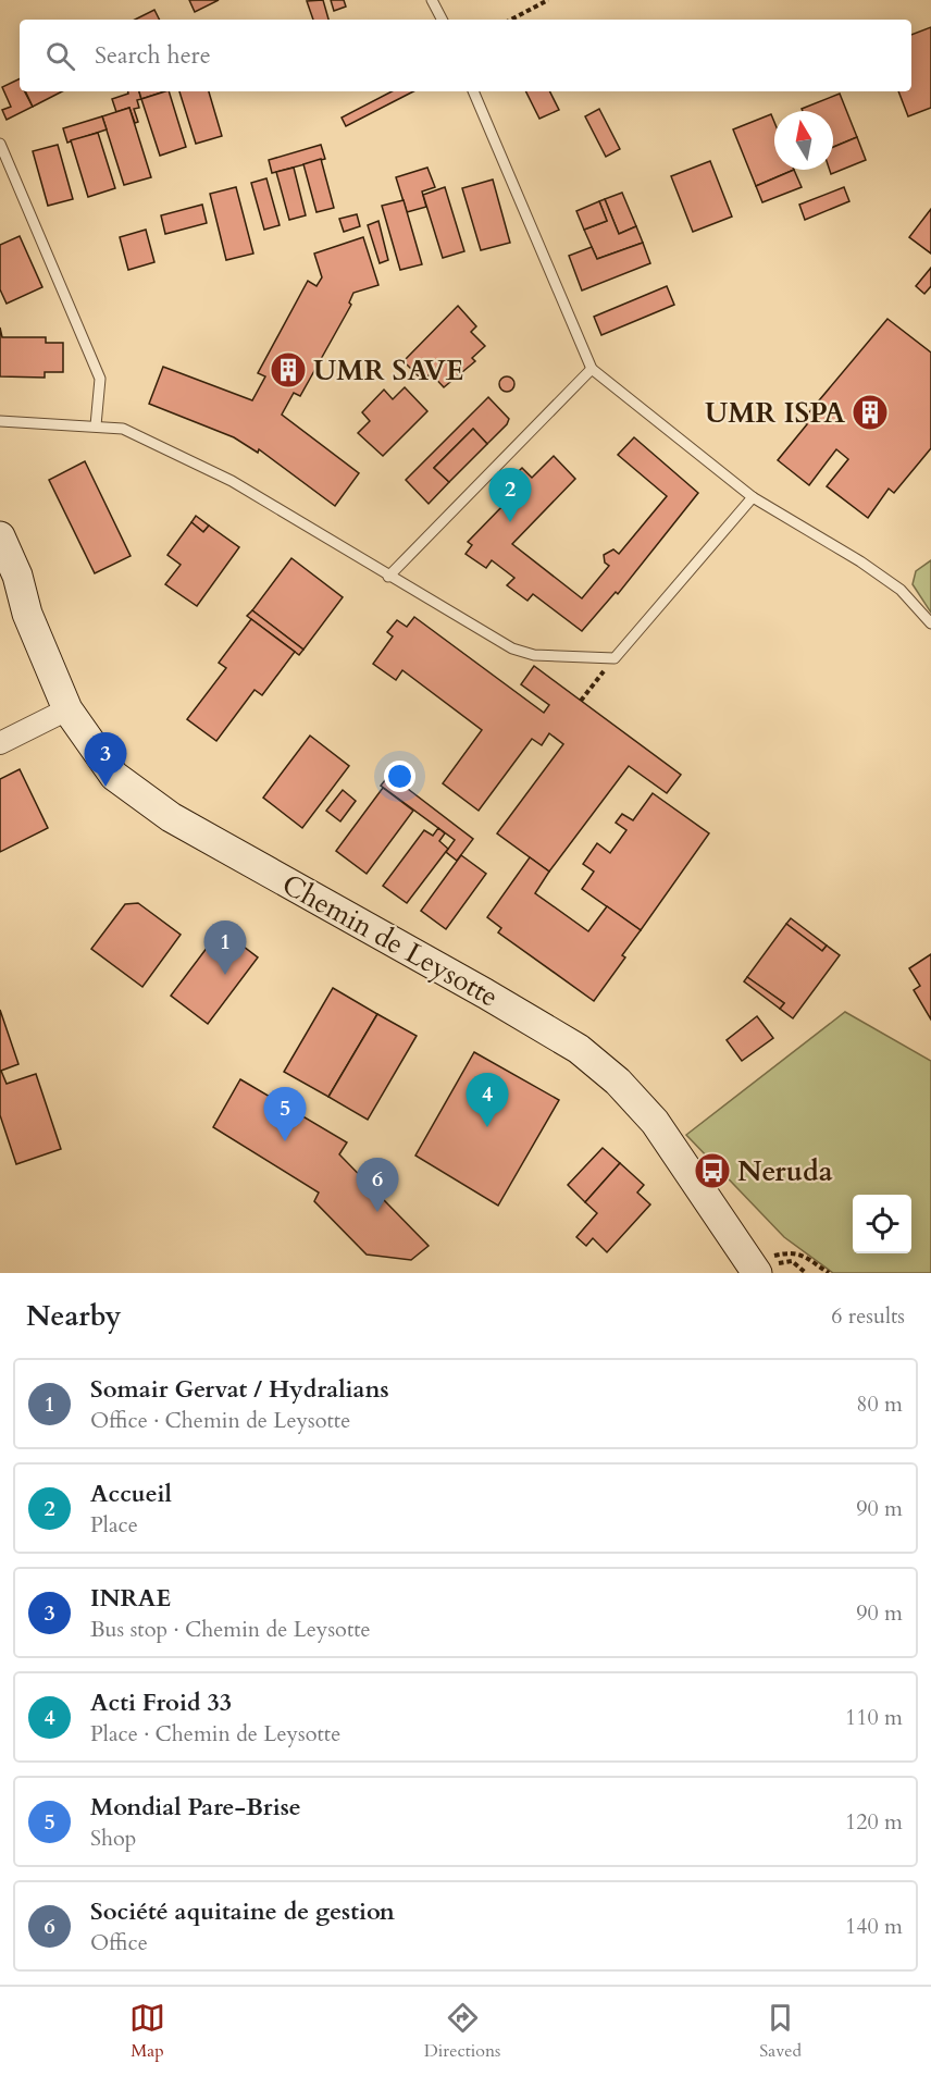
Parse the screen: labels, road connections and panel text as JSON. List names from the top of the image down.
{
  "streets": {
    "street": ["Chemin de Leysotte"]
  },
  "places": {
    "building": ["UMR SAVE", "UMR ISPA"],
    "bus stop": ["Neruda"]
  },
  "north": "top",
  "page": {
    "search": "Search here",
    "pins": [
      "2",
      "3",
      "1",
      "4",
      "5",
      "6"
    ],
    "heading": ["Nearby", "6 results"],
    "list": [
      {
        "mark": "1",
        "name": "Somair Gervat / Hydralians",
        "note": "Office · Chemin de Leysotte",
        "value": "80 m"
      },
      {
        "mark": "2",
        "name": "Accueil",
        "note": "Place",
        "value": "90 m"
      },
      {
        "mark": "3",
        "name": "INRAE",
        "note": "Bus stop · Chemin de Leysotte",
        "value": "90 m"
      },
      {
        "mark": "4",
        "name": "Acti Froid 33",
        "note": "Place · Chemin de Leysotte",
        "value": "110 m"
      },
      {
        "mark": "5",
        "name": "Mondial Pare-Brise",
        "note": "Shop",
        "value": "120 m"
      },
      {
        "mark": "6",
        "name": "Société aquitaine de gestion",
        "note": "Office",
        "value": "140 m"
      }
    ],
    "nav": ["Map", "Directions", "Saved"]
  }
}
